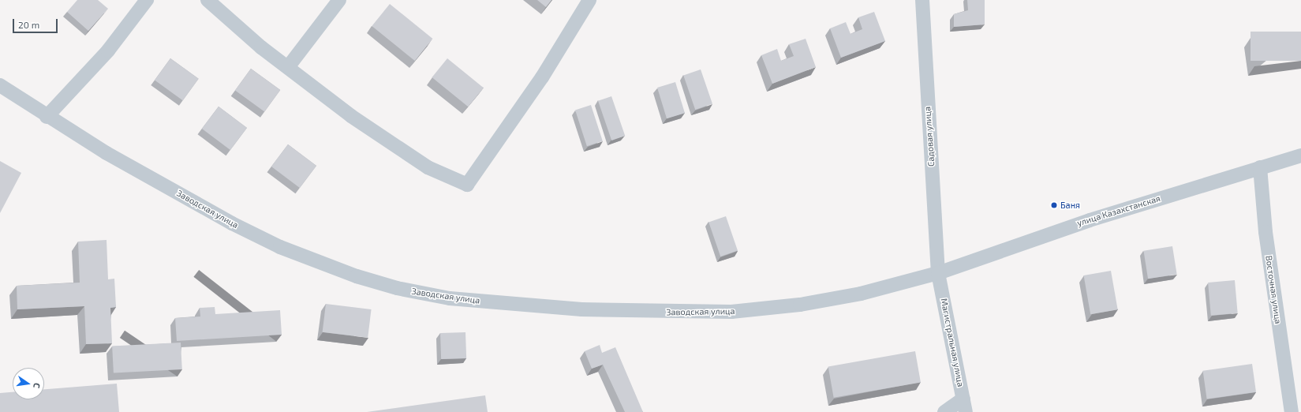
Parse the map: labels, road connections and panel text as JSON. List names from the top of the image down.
{
  "streets": {
    "street": [
      "Садовая улица",
      "Заводская улица",
      "улица Казахстанская",
      "Восточная улица",
      "Магистральная улица"
    ]
  },
  "crossings": [
    ["Садовая улица", "Заводская улица"],
    ["Садовая улица", "улица Казахстанская"],
    ["Садовая улица", "Магистральная улица"],
    ["Заводская улица", "улица Казахстанская"],
    ["Заводская улица", "Магистральная улица"],
    ["улица Казахстанская", "Восточная улица"],
    ["улица Казахстанская", "Магистральная улица"]
  ],
  "places": ["Баня"],
  "scale_bar": "20 m",
  "north": "right"
}
